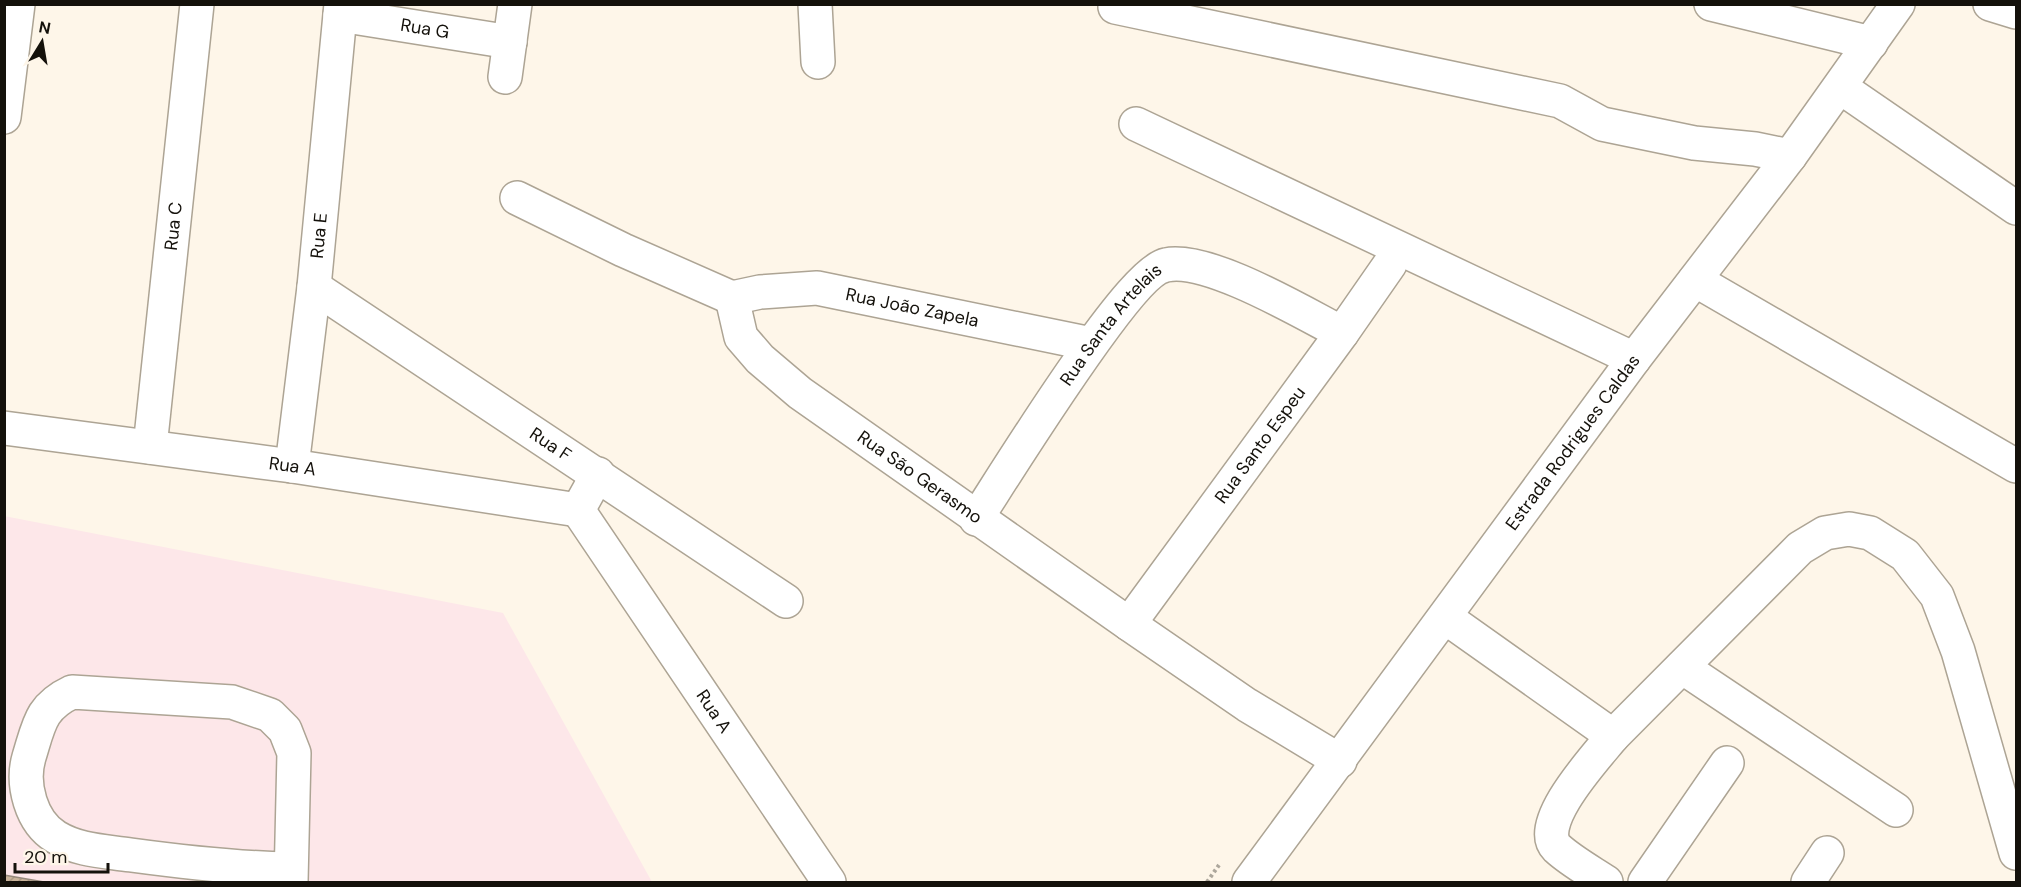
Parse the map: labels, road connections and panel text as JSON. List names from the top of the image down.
{
  "streets": {
    "street": [
      "Rua G",
      "Rua C",
      "Rua E",
      "Rua João Zapela",
      "Rua Santa Artelais",
      "Rua F",
      "Estrada Rodrigues Caldas",
      "Rua Santo Espeu",
      "Rua A",
      "Rua São Gerasmo"
    ]
  },
  "crossings": [
    ["Rua G", "Rua E"],
    ["Rua C", "Rua A"],
    ["Rua E", "Rua F"],
    ["Rua E", "Rua A"],
    ["Rua João Zapela", "Rua Santa Artelais"],
    ["Rua João Zapela", "Rua São Gerasmo"],
    ["Rua Santa Artelais", "Rua Santo Espeu"],
    ["Rua Santa Artelais", "Rua São Gerasmo"],
    ["Estrada Rodrigues Caldas", "Rua São Gerasmo"],
    ["Rua Santo Espeu", "Rua São Gerasmo"]
  ],
  "scale_bar": "20 m",
  "north": "top"
}
